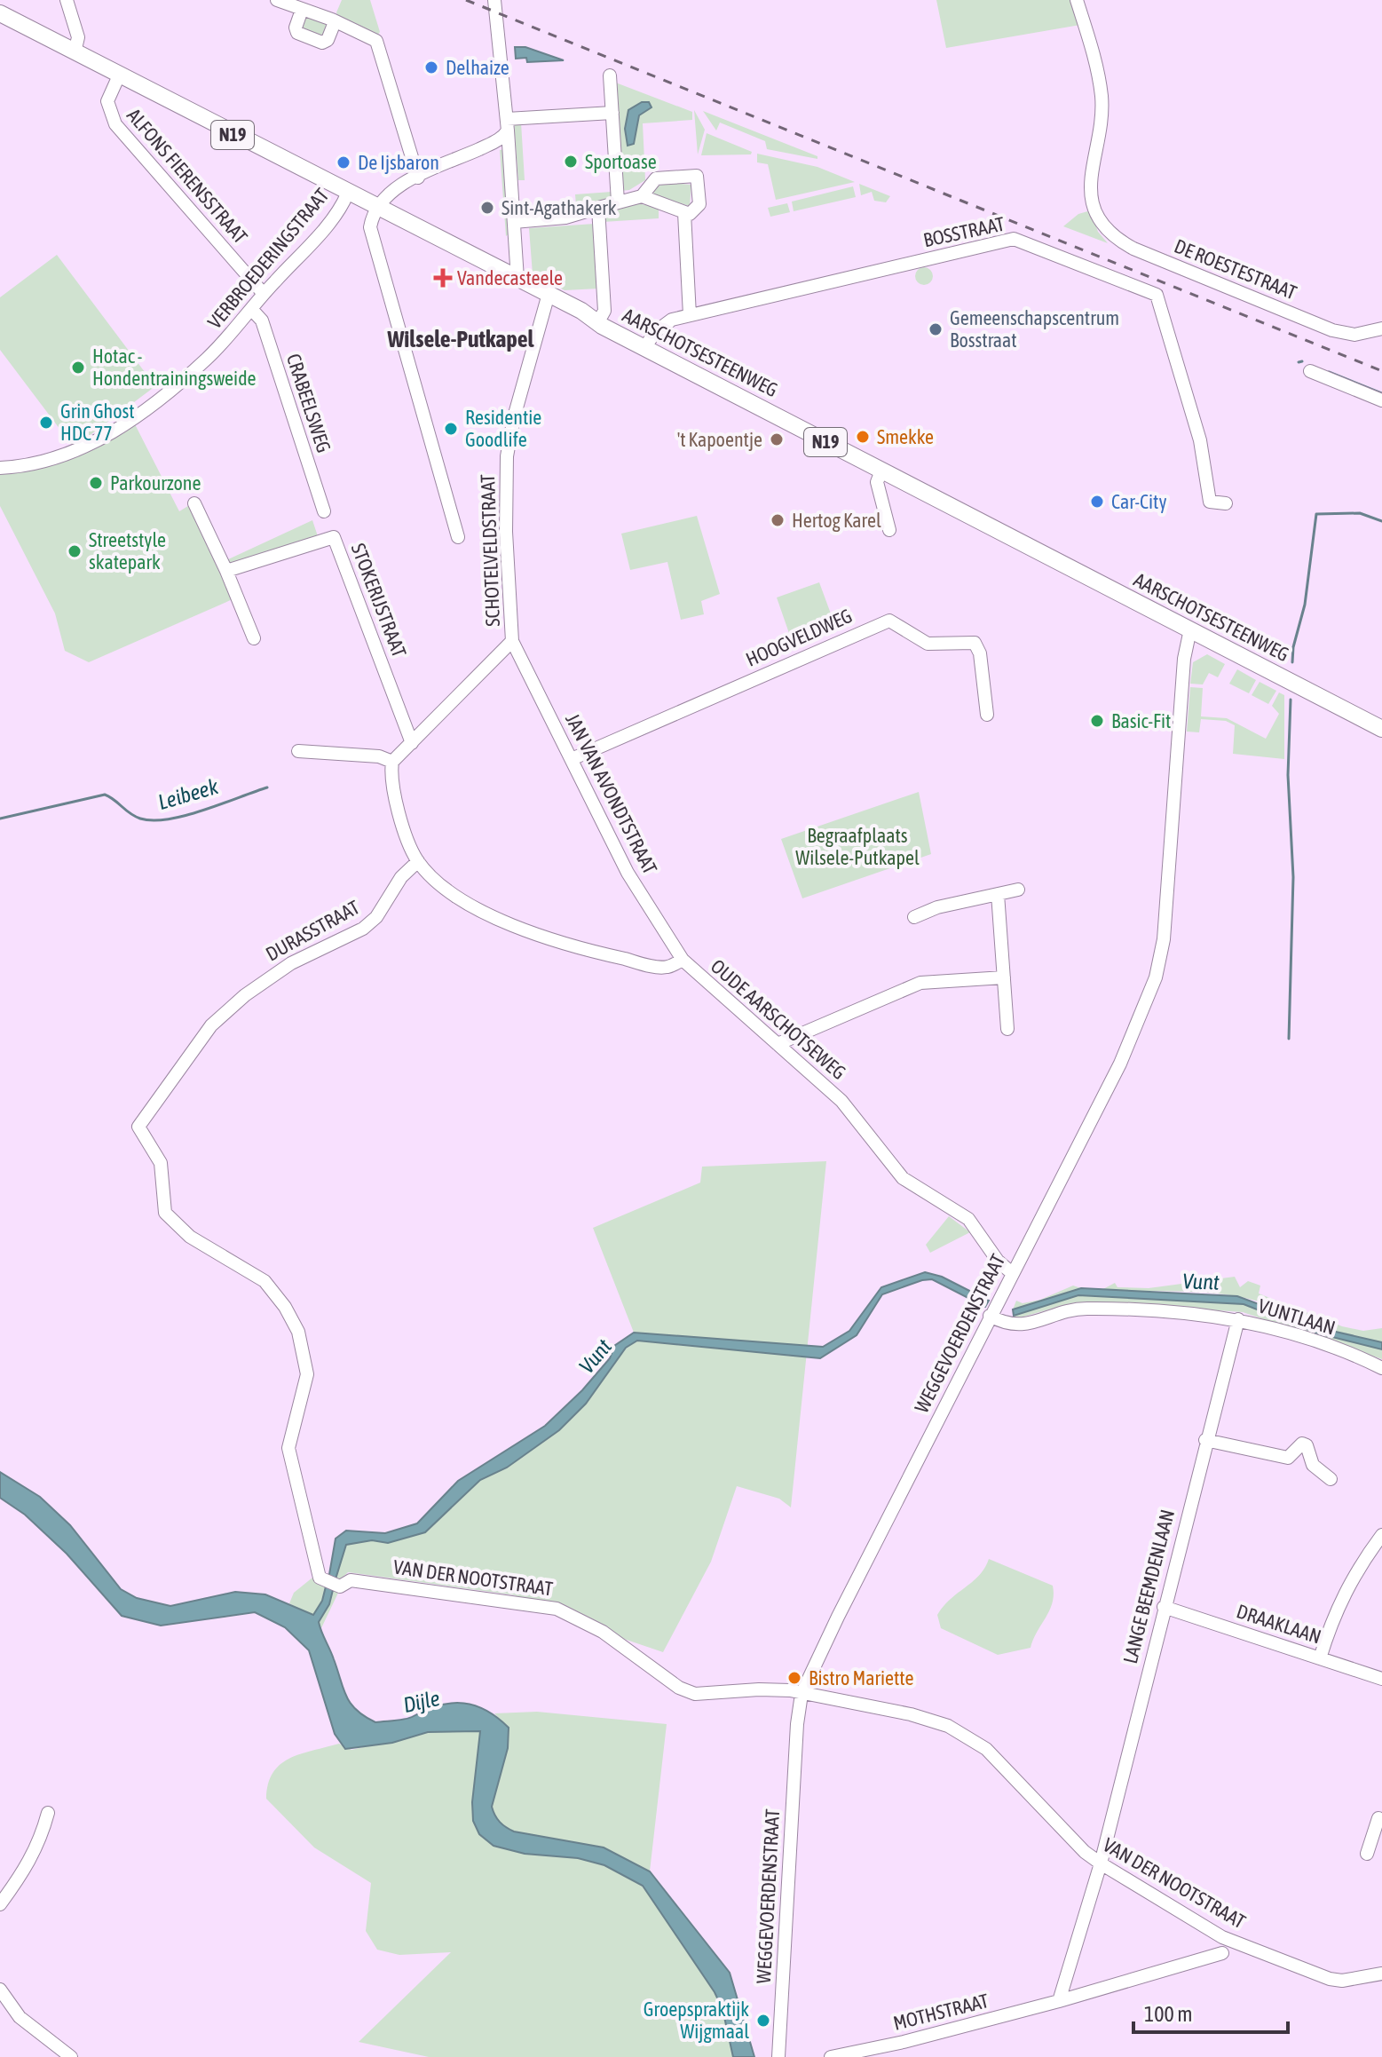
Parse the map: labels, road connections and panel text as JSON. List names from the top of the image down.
{
  "streets": {
    "main road": ["N19", "AARSCHOTSESTEENWEG"],
    "street": [
      "ALFONS FIERENSSTRAAT",
      "BOSSTRAAT",
      "VERBROEDERINGSTRAAT",
      "DE ROESTESTRAAT",
      "CRABEELSWEG",
      "SCHOTELVELDSTRAAT",
      "STOKERIJSTRAAT",
      "HOOGVELDWEG",
      "JAN VAN AVONDTSTRAAT",
      "DURASSTRAAT",
      "OUDE AARSCHOTSEWEG",
      "VUNTLAAN",
      "WEGGEVOERDENSTRAAT",
      "VAN DER NOOTSTRAAT",
      "LANGE BEEMDENLAAN",
      "DRAAKLAAN",
      "MOTHSTRAAT"
    ]
  },
  "crossings": [
    ["ALFONS FIERENSSTRAAT", "VERBROEDERINGSTRAAT"],
    ["ALFONS FIERENSSTRAAT", "AARSCHOTSESTEENWEG"],
    ["BOSSTRAAT", "AARSCHOTSESTEENWEG"],
    ["VERBROEDERINGSTRAAT", "AARSCHOTSESTEENWEG"],
    ["VERBROEDERINGSTRAAT", "CRABEELSWEG"],
    ["AARSCHOTSESTEENWEG", "SCHOTELVELDSTRAAT"],
    ["AARSCHOTSESTEENWEG", "WEGGEVOERDENSTRAAT"],
    ["SCHOTELVELDSTRAAT", "STOKERIJSTRAAT"],
    ["SCHOTELVELDSTRAAT", "JAN VAN AVONDTSTRAAT"],
    ["SCHOTELVELDSTRAAT", "OUDE AARSCHOTSEWEG"],
    ["HOOGVELDWEG", "JAN VAN AVONDTSTRAAT"],
    ["JAN VAN AVONDTSTRAAT", "OUDE AARSCHOTSEWEG"],
    ["DURASSTRAAT", "OUDE AARSCHOTSEWEG"],
    ["DURASSTRAAT", "VAN DER NOOTSTRAAT"],
    ["OUDE AARSCHOTSEWEG", "WEGGEVOERDENSTRAAT"],
    ["VUNTLAAN", "WEGGEVOERDENSTRAAT"],
    ["VUNTLAAN", "LANGE BEEMDENLAAN"],
    ["WEGGEVOERDENSTRAAT", "VAN DER NOOTSTRAAT"],
    ["VAN DER NOOTSTRAAT", "LANGE BEEMDENLAAN"],
    ["LANGE BEEMDENLAAN", "DRAAKLAAN"]
  ],
  "districts": ["Wilsele-Putkapel"],
  "water": ["Leibeek", "Vunt", "Dijle"],
  "parks": ["Begraafplaats Wilsele-Putkapel"],
  "places": {
    "other": [
      "Delhaize",
      "Sportoase",
      "De Ijsbaron",
      "Sint-Agathakerk",
      "Gemeenschapscentrum Bosstraat",
      "Hotac - Hondentrainingsweide",
      "Grin Ghost HDC 77",
      "Residentie Goodlife",
      "Smekke",
      "'t Kapoentje",
      "Parkourzone",
      "Car-City",
      "Hertog Karel",
      "Streetstyle skatepark",
      "Basic-Fit",
      "Bistro Mariette",
      "Groepspraktijk Wijgmaal"
    ],
    "health": ["Vandecasteele"]
  },
  "scale_bar": "100 m"
}
